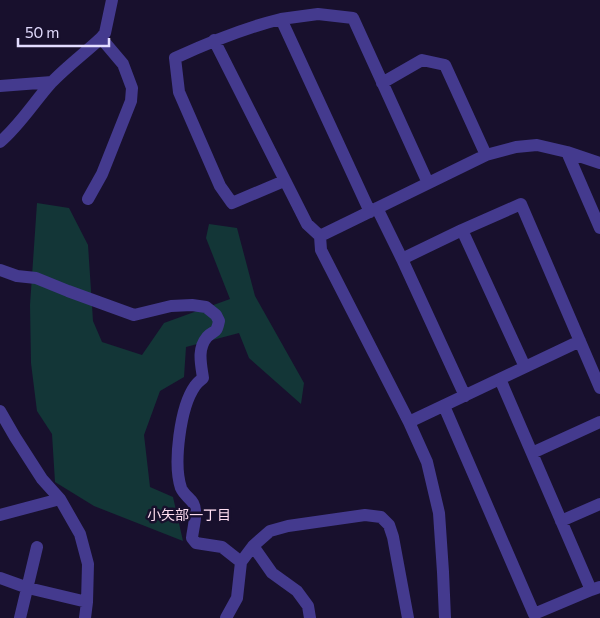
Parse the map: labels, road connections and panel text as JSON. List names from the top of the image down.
{
  "districts": ["小矢部一丁目"],
  "scale_bar": "50 m"
}
